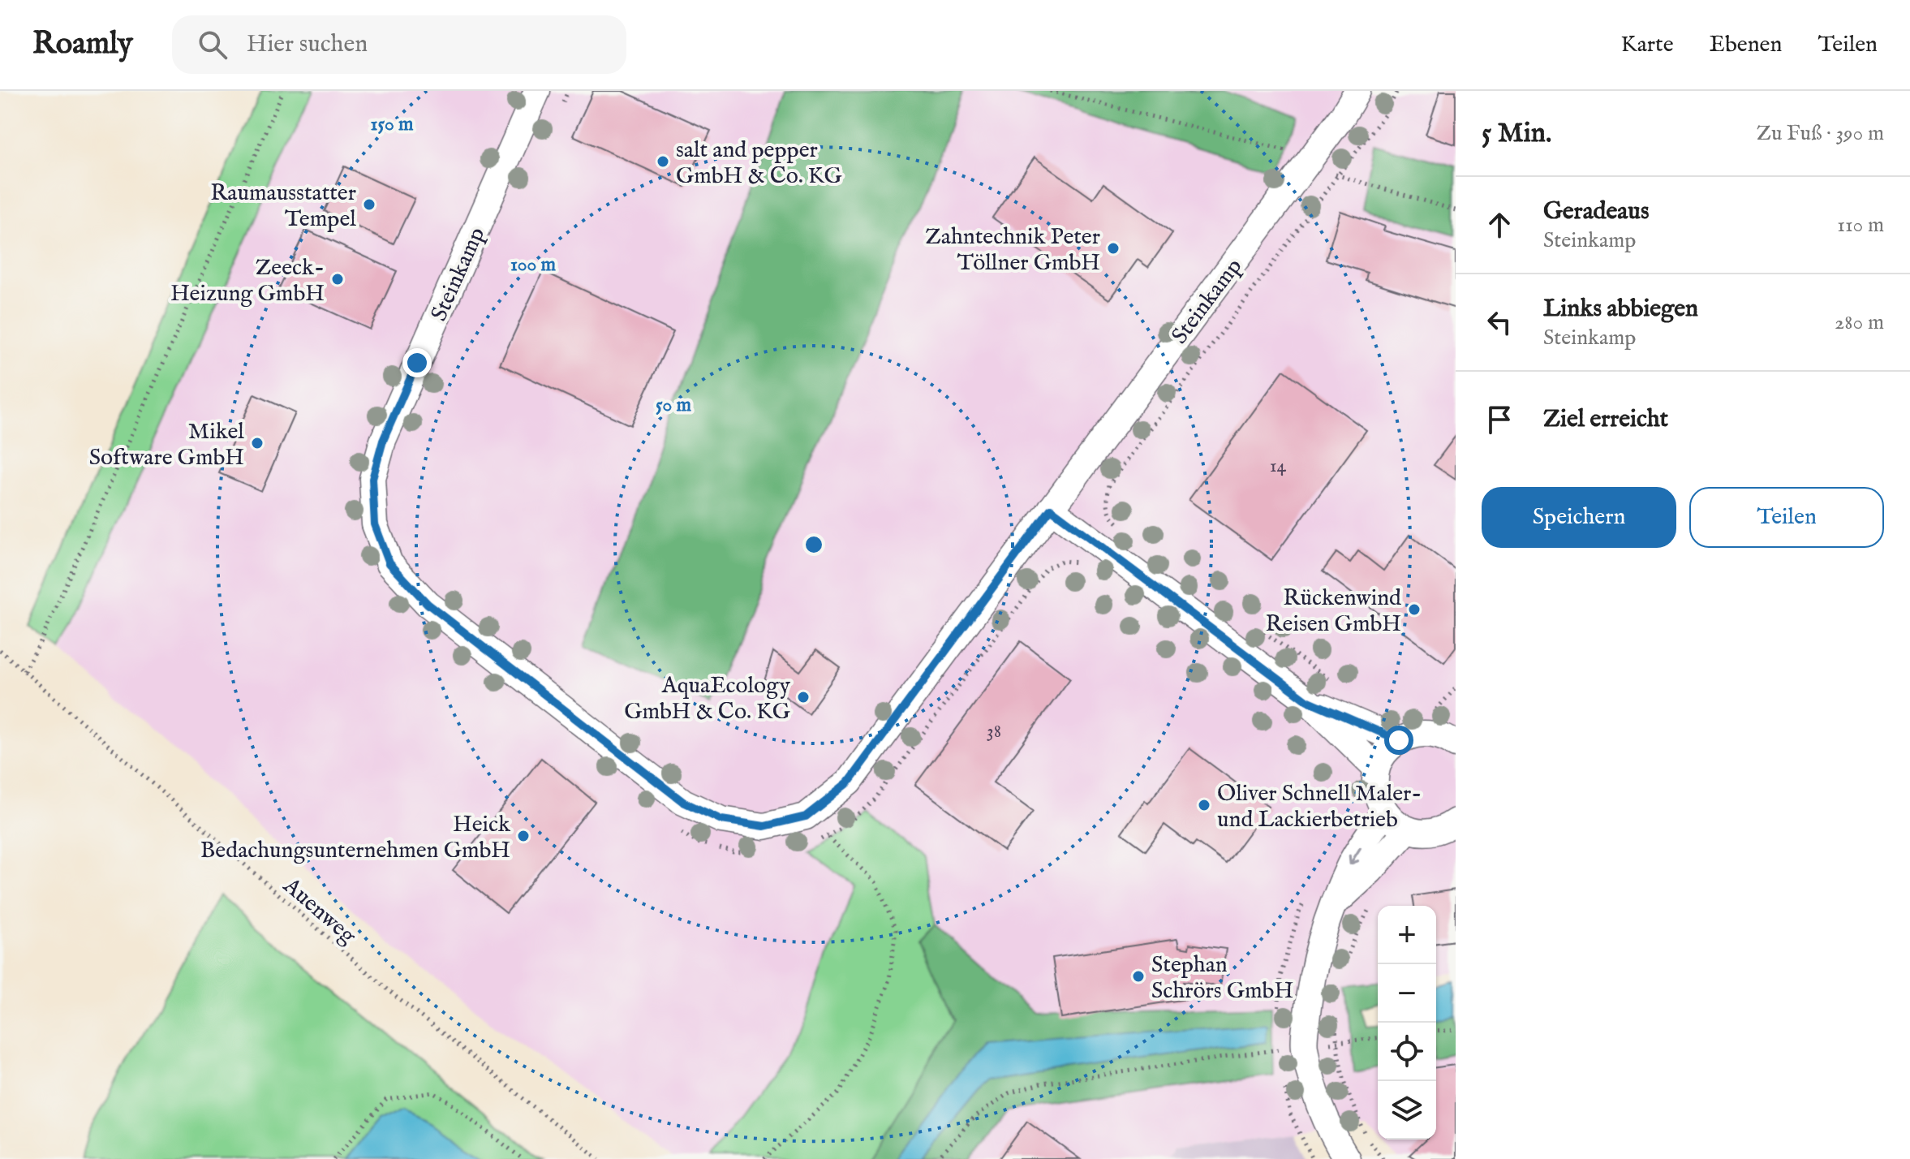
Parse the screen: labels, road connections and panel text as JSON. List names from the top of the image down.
{
  "streets": {
    "street": ["Steinkamp"],
    "path": ["Auenweg"]
  },
  "places": [
    "salt and pepper GmbH & Co. KG",
    "Raumausstatter Tempel",
    "Zahntechnik Peter Töllner GmbH",
    "Zeeck- Heizung GmbH",
    "Mikel Software GmbH",
    "Rückenwind Reisen GmbH",
    "AquaEcology GmbH & Co. KG",
    "Oliver Schnell Maler- und Lackierbetrieb",
    "Heick Bedachungsunternehmen GmbH",
    "Stephan Schrörs GmbH"
  ],
  "house_numbers": ["14", "38"],
  "page": {
    "header": "Roamly",
    "search": "Hier suchen",
    "nav": ["Karte", "Ebenen", "Teilen"],
    "heading": ["5 Min.", "Zu Fuß · 390 m"],
    "list": [
      ["Geradeaus", "Steinkamp", "110 m"],
      ["Links abbiegen", "Steinkamp", "280 m"],
      "Ziel erreicht"
    ],
    "buttons": ["Speichern", "Teilen"],
    "map_buttons": ["+", "−"]
  },
  "rings": ["150 m", "100 m", "50 m"]
}
